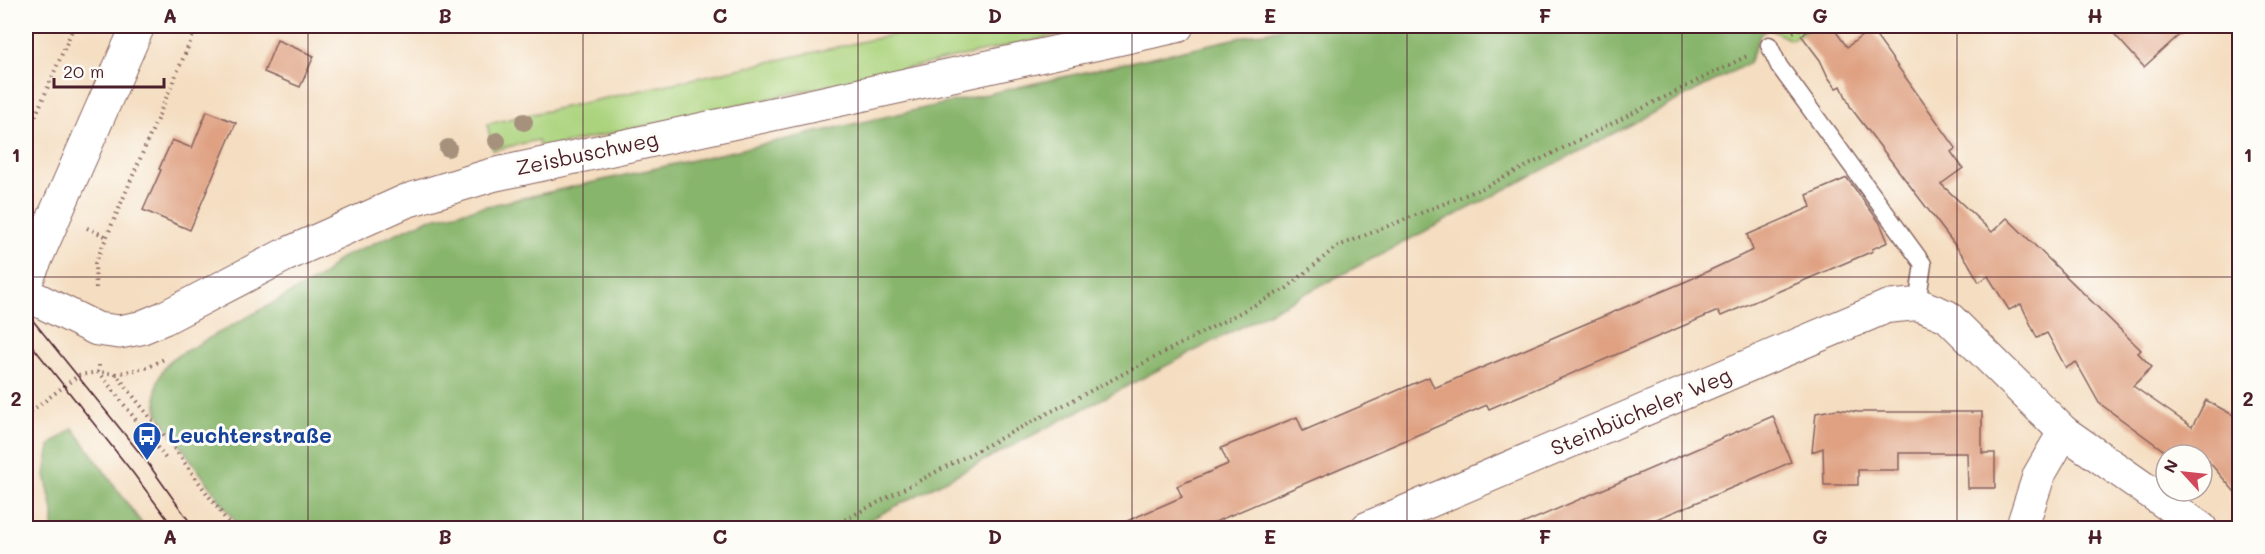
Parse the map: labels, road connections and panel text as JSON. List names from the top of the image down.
{
  "streets": {
    "street": ["Zeisbuschweg", "Steinbücheler Weg"]
  },
  "places": {
    "bus stop": ["Leuchterstraße"]
  },
  "scale_bar": "20 m",
  "north": "top left",
  "grid": {
    "columns": [
      "A",
      "B",
      "C",
      "D",
      "E",
      "F",
      "G",
      "H"
    ],
    "rows": ["1", "2"]
  }
}
